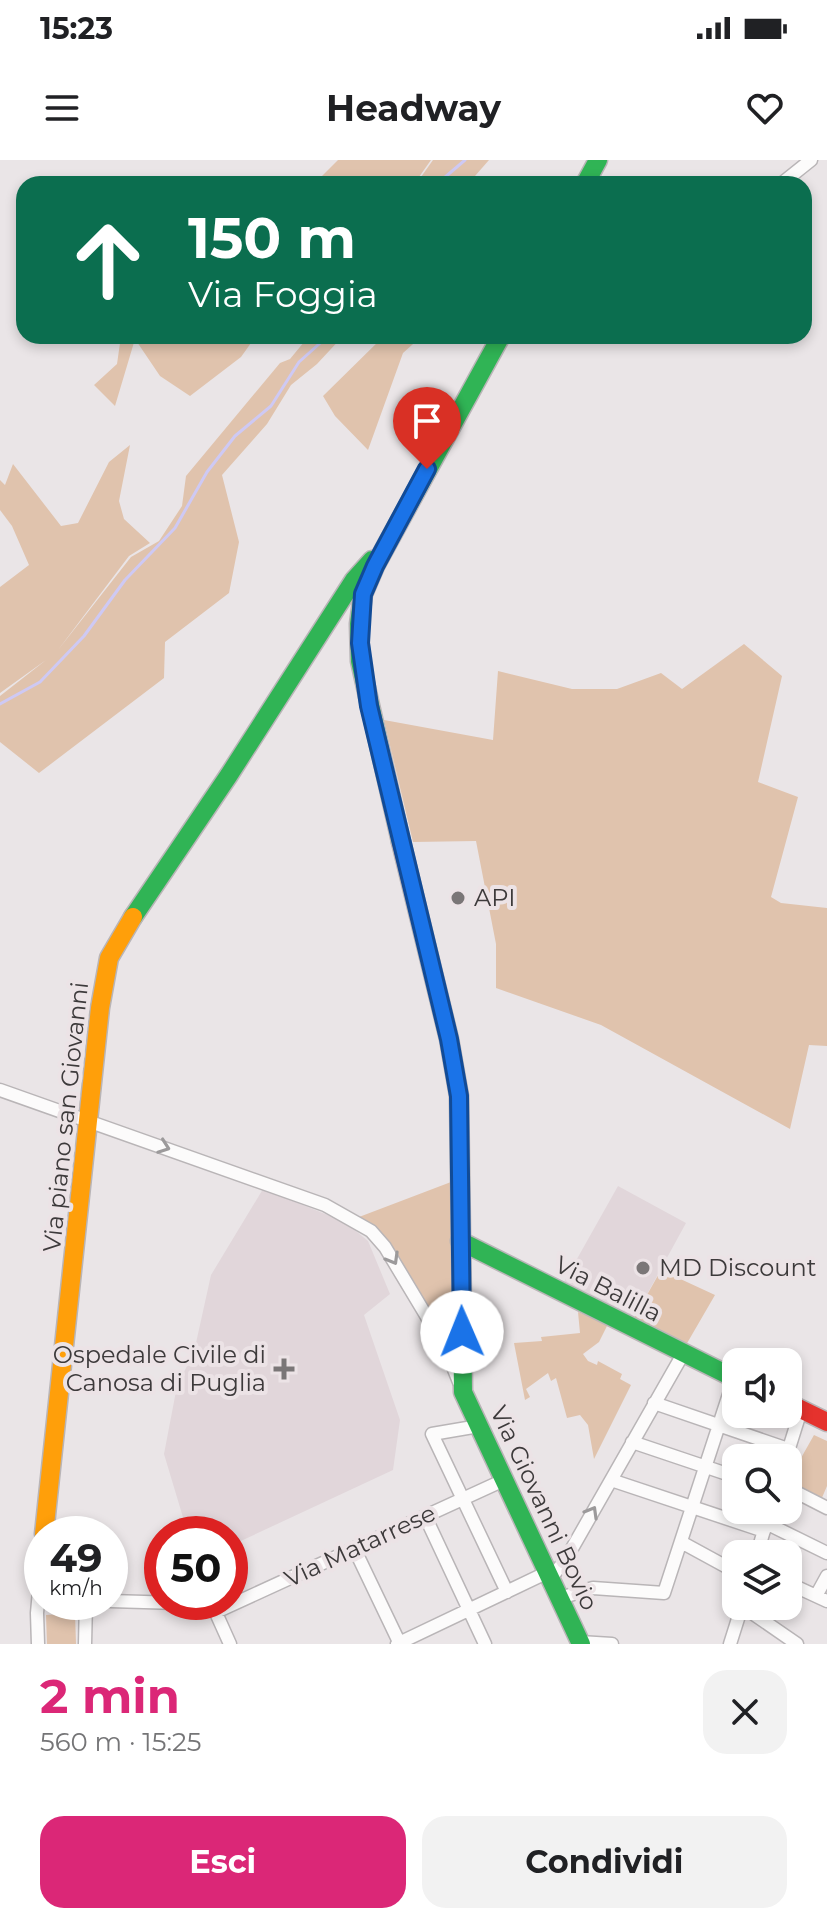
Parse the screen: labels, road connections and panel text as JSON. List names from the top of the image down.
{
  "streets": {
    "street": [
      "Via piano san Giovanni",
      "Via Balilla",
      "Via Giovanni Bovio",
      "Via Matarrese"
    ]
  },
  "crossings": [
    ["Via Giovanni Bovio", "Via Matarrese"]
  ],
  "places": {
    "other": ["API", "MD Discount"],
    "health": ["Ospedale Civile di Canosa di Puglia"]
  },
  "page": {
    "status": "15:23",
    "header": "Headway",
    "turn": ["150 m", "Via Foggia"],
    "speed": "49 km/h",
    "limit": "50",
    "heading": ["2 min", "560 m · 15:25"],
    "buttons": ["Esci", "Condividi"]
  }
}
